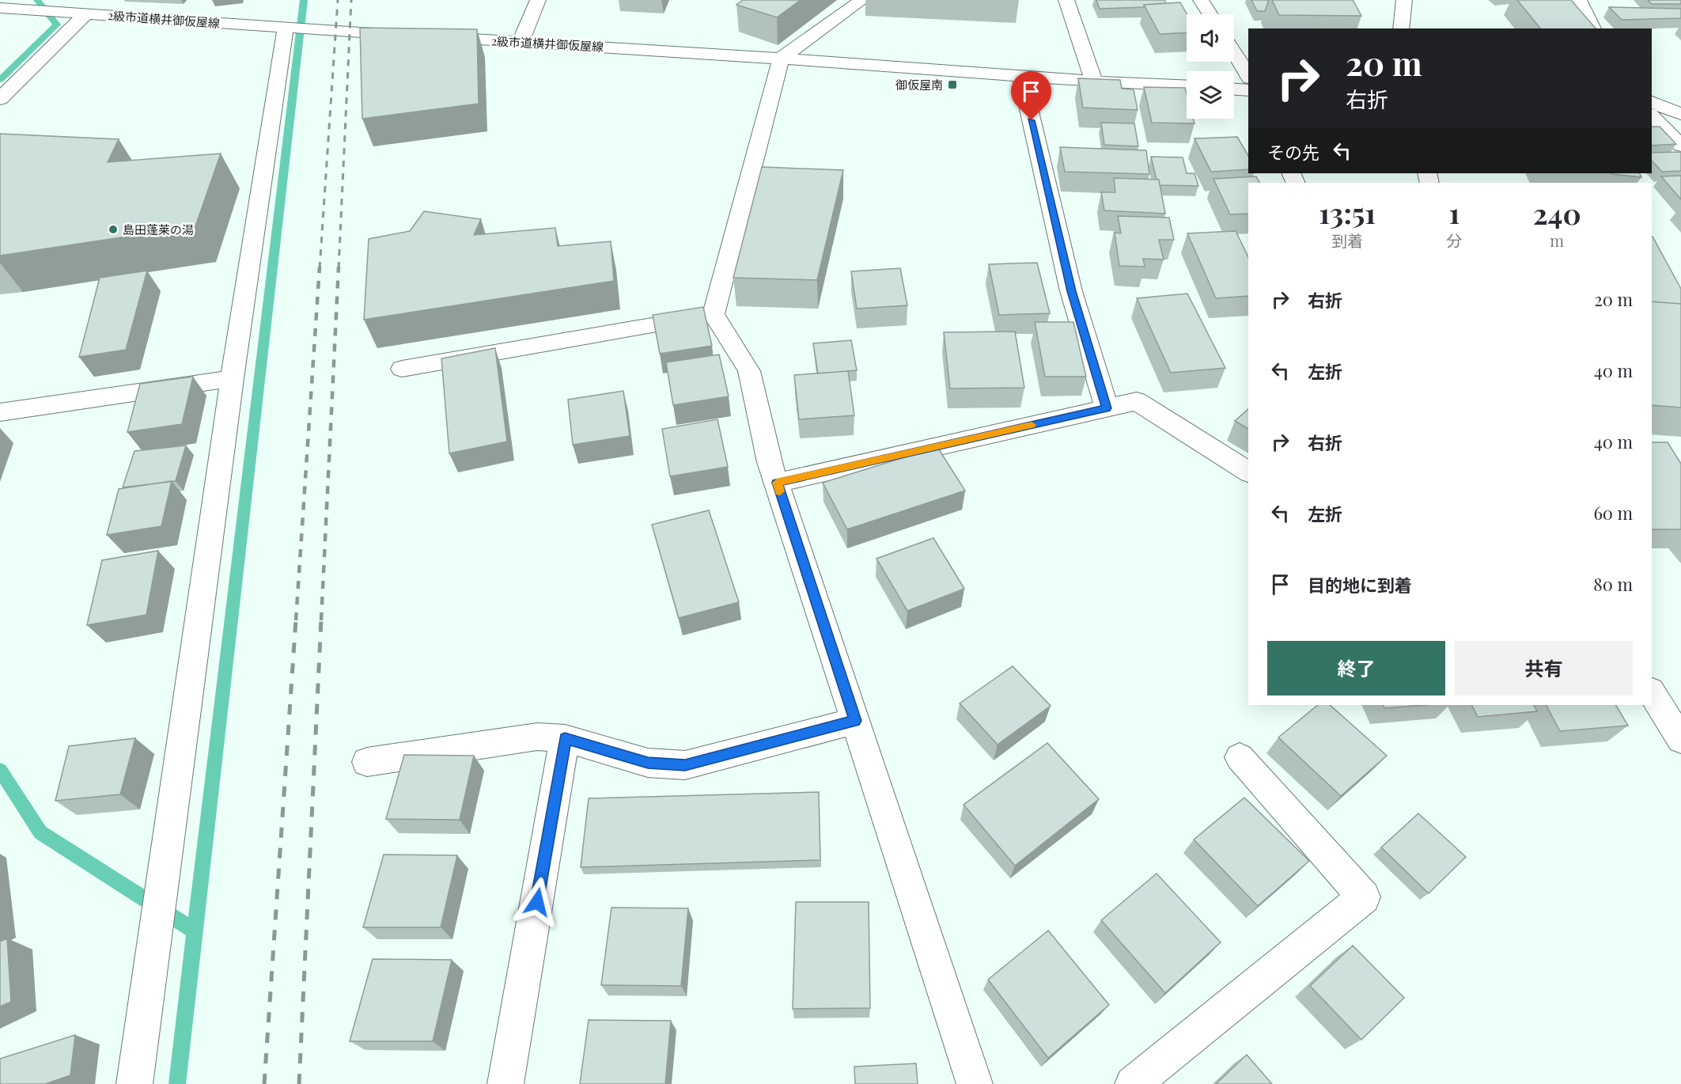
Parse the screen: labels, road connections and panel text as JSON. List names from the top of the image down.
{
  "streets": {
    "street": ["2級市道横井御仮屋線"]
  },
  "places": {
    "transit": ["御仮屋南"],
    "other": ["島田蓬莱の湯"]
  },
  "page": {
    "turn": ["20 m", "右折"],
    "then": "その先",
    "eta": [
      "13:51",
      "到着",
      "1",
      "分",
      "240",
      "m"
    ],
    "list": [
      {
        "name": "右折",
        "value": "20 m"
      },
      {
        "name": "左折",
        "value": "40 m"
      },
      {
        "name": "右折",
        "value": "40 m"
      },
      {
        "name": "左折",
        "value": "60 m"
      },
      {
        "name": "目的地に到着",
        "value": "80 m"
      }
    ],
    "buttons": ["終了", "共有"]
  }
}
